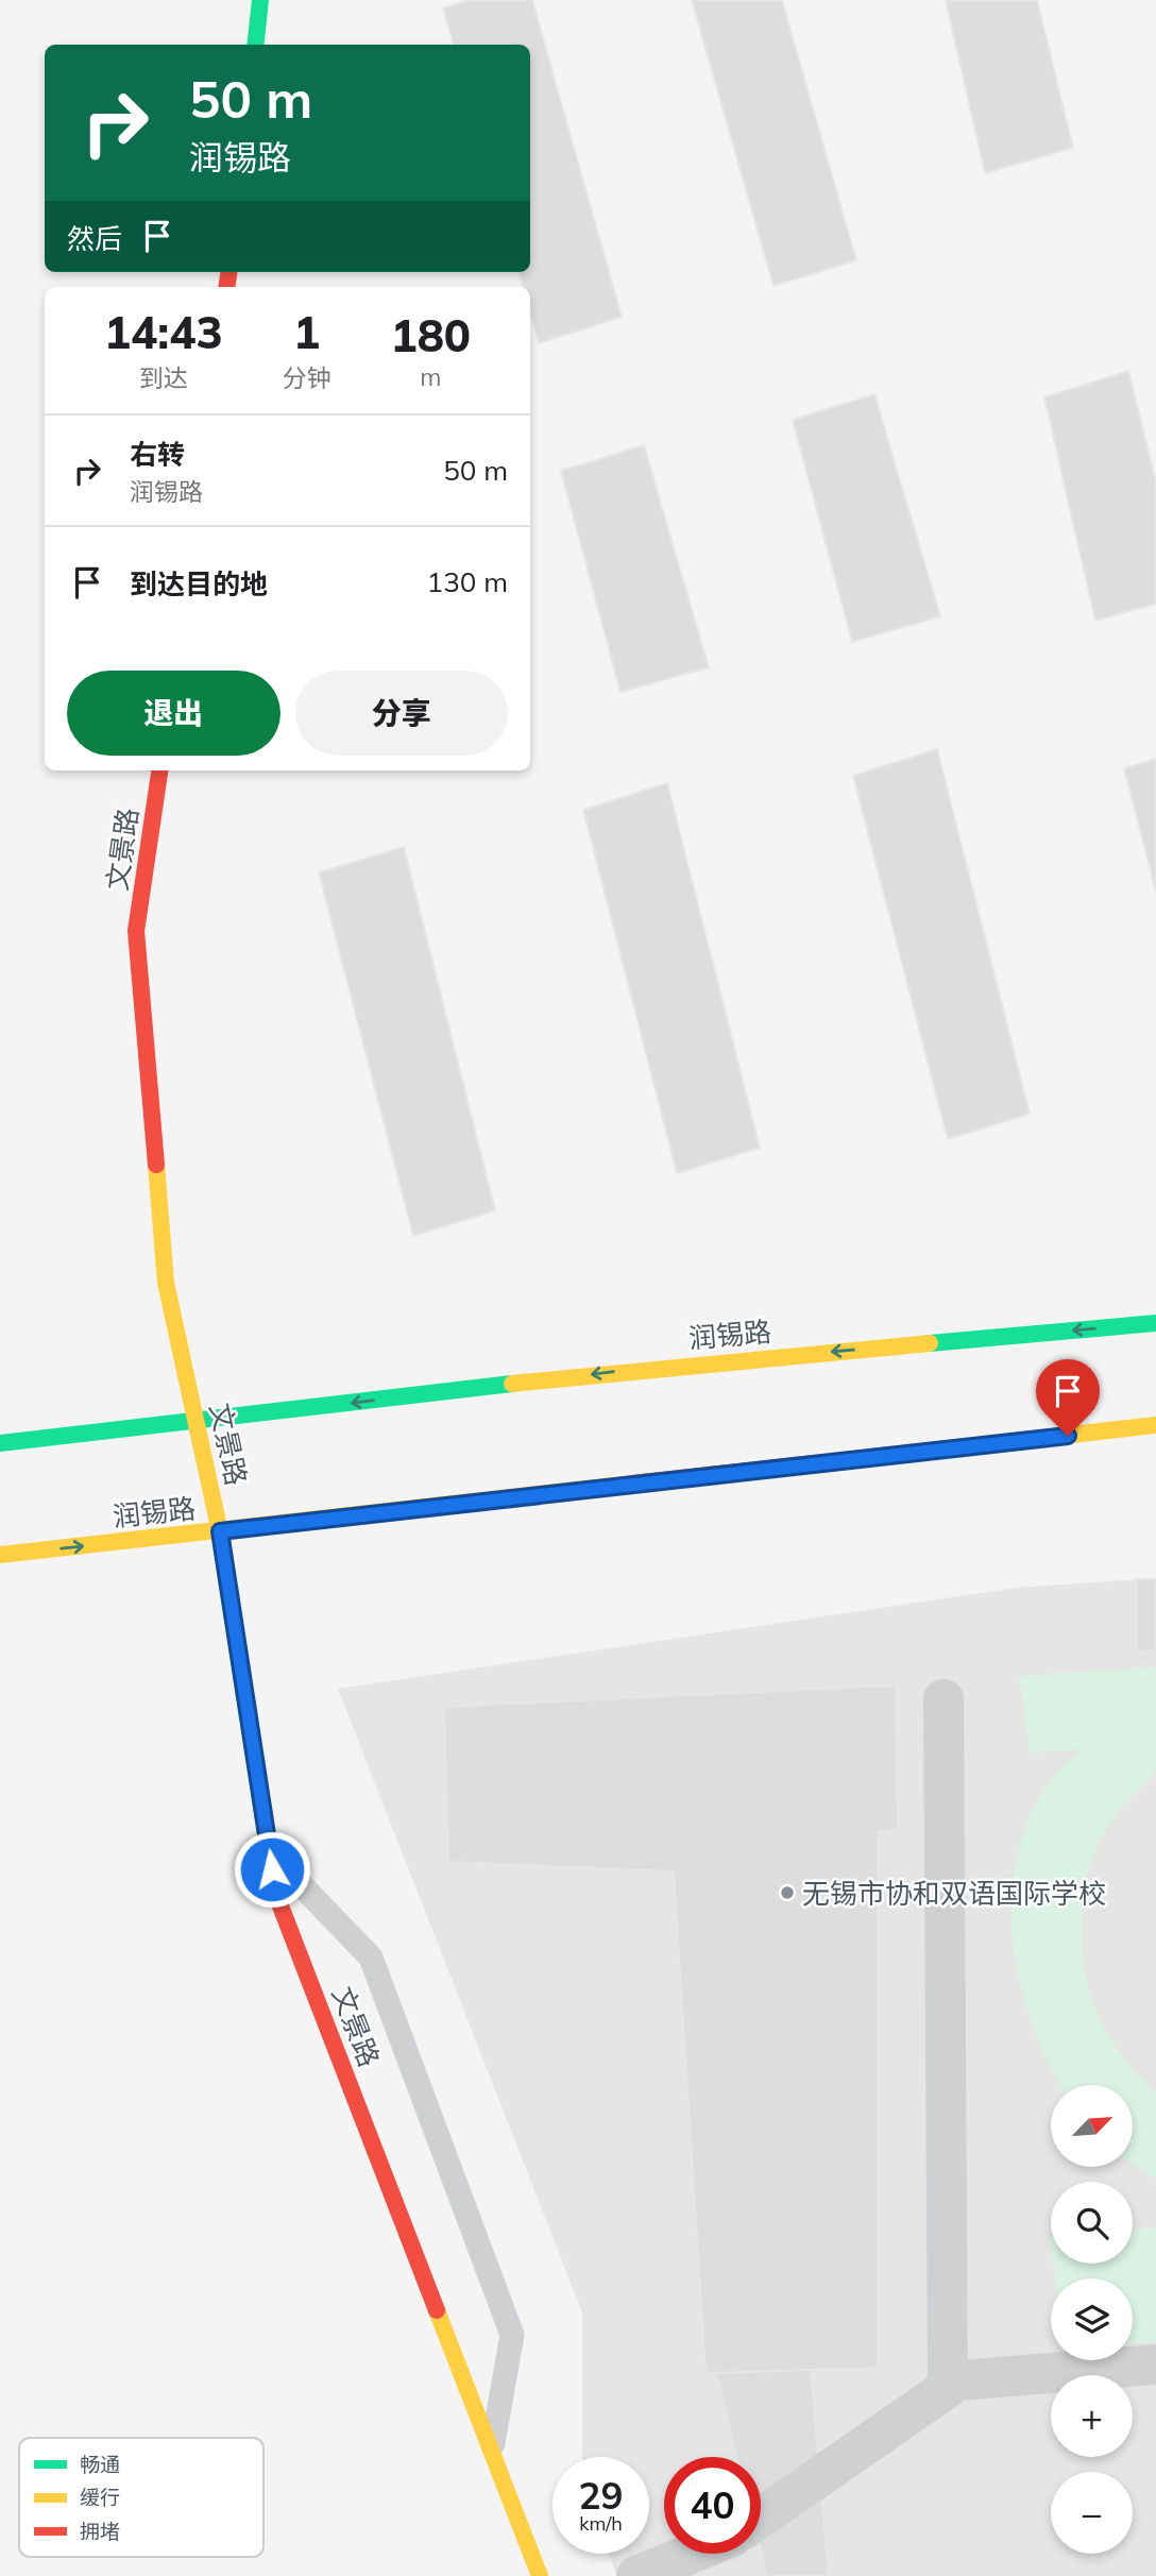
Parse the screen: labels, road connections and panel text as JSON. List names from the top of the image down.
{
  "streets": {
    "main road": ["文景路", "润锡路"]
  },
  "crossings": [
    ["文景路", "润锡路"]
  ],
  "places": ["无锡市协和双语国际学校"],
  "legend": ["畅通", "缓行", "拥堵"],
  "north": "top right",
  "page": {
    "turn": ["50 m", "润锡路"],
    "then": "然后",
    "eta": [
      "14:43",
      "到达",
      "1",
      "分钟",
      "180",
      "m"
    ],
    "list": [
      {
        "name": "右转",
        "note": "润锡路",
        "value": "50 m"
      },
      {
        "name": "到达目的地",
        "value": "130 m"
      }
    ],
    "buttons": ["退出", "分享"],
    "map_buttons": ["+", "−"],
    "speed": "29 km/h",
    "limit": "40"
  }
}
